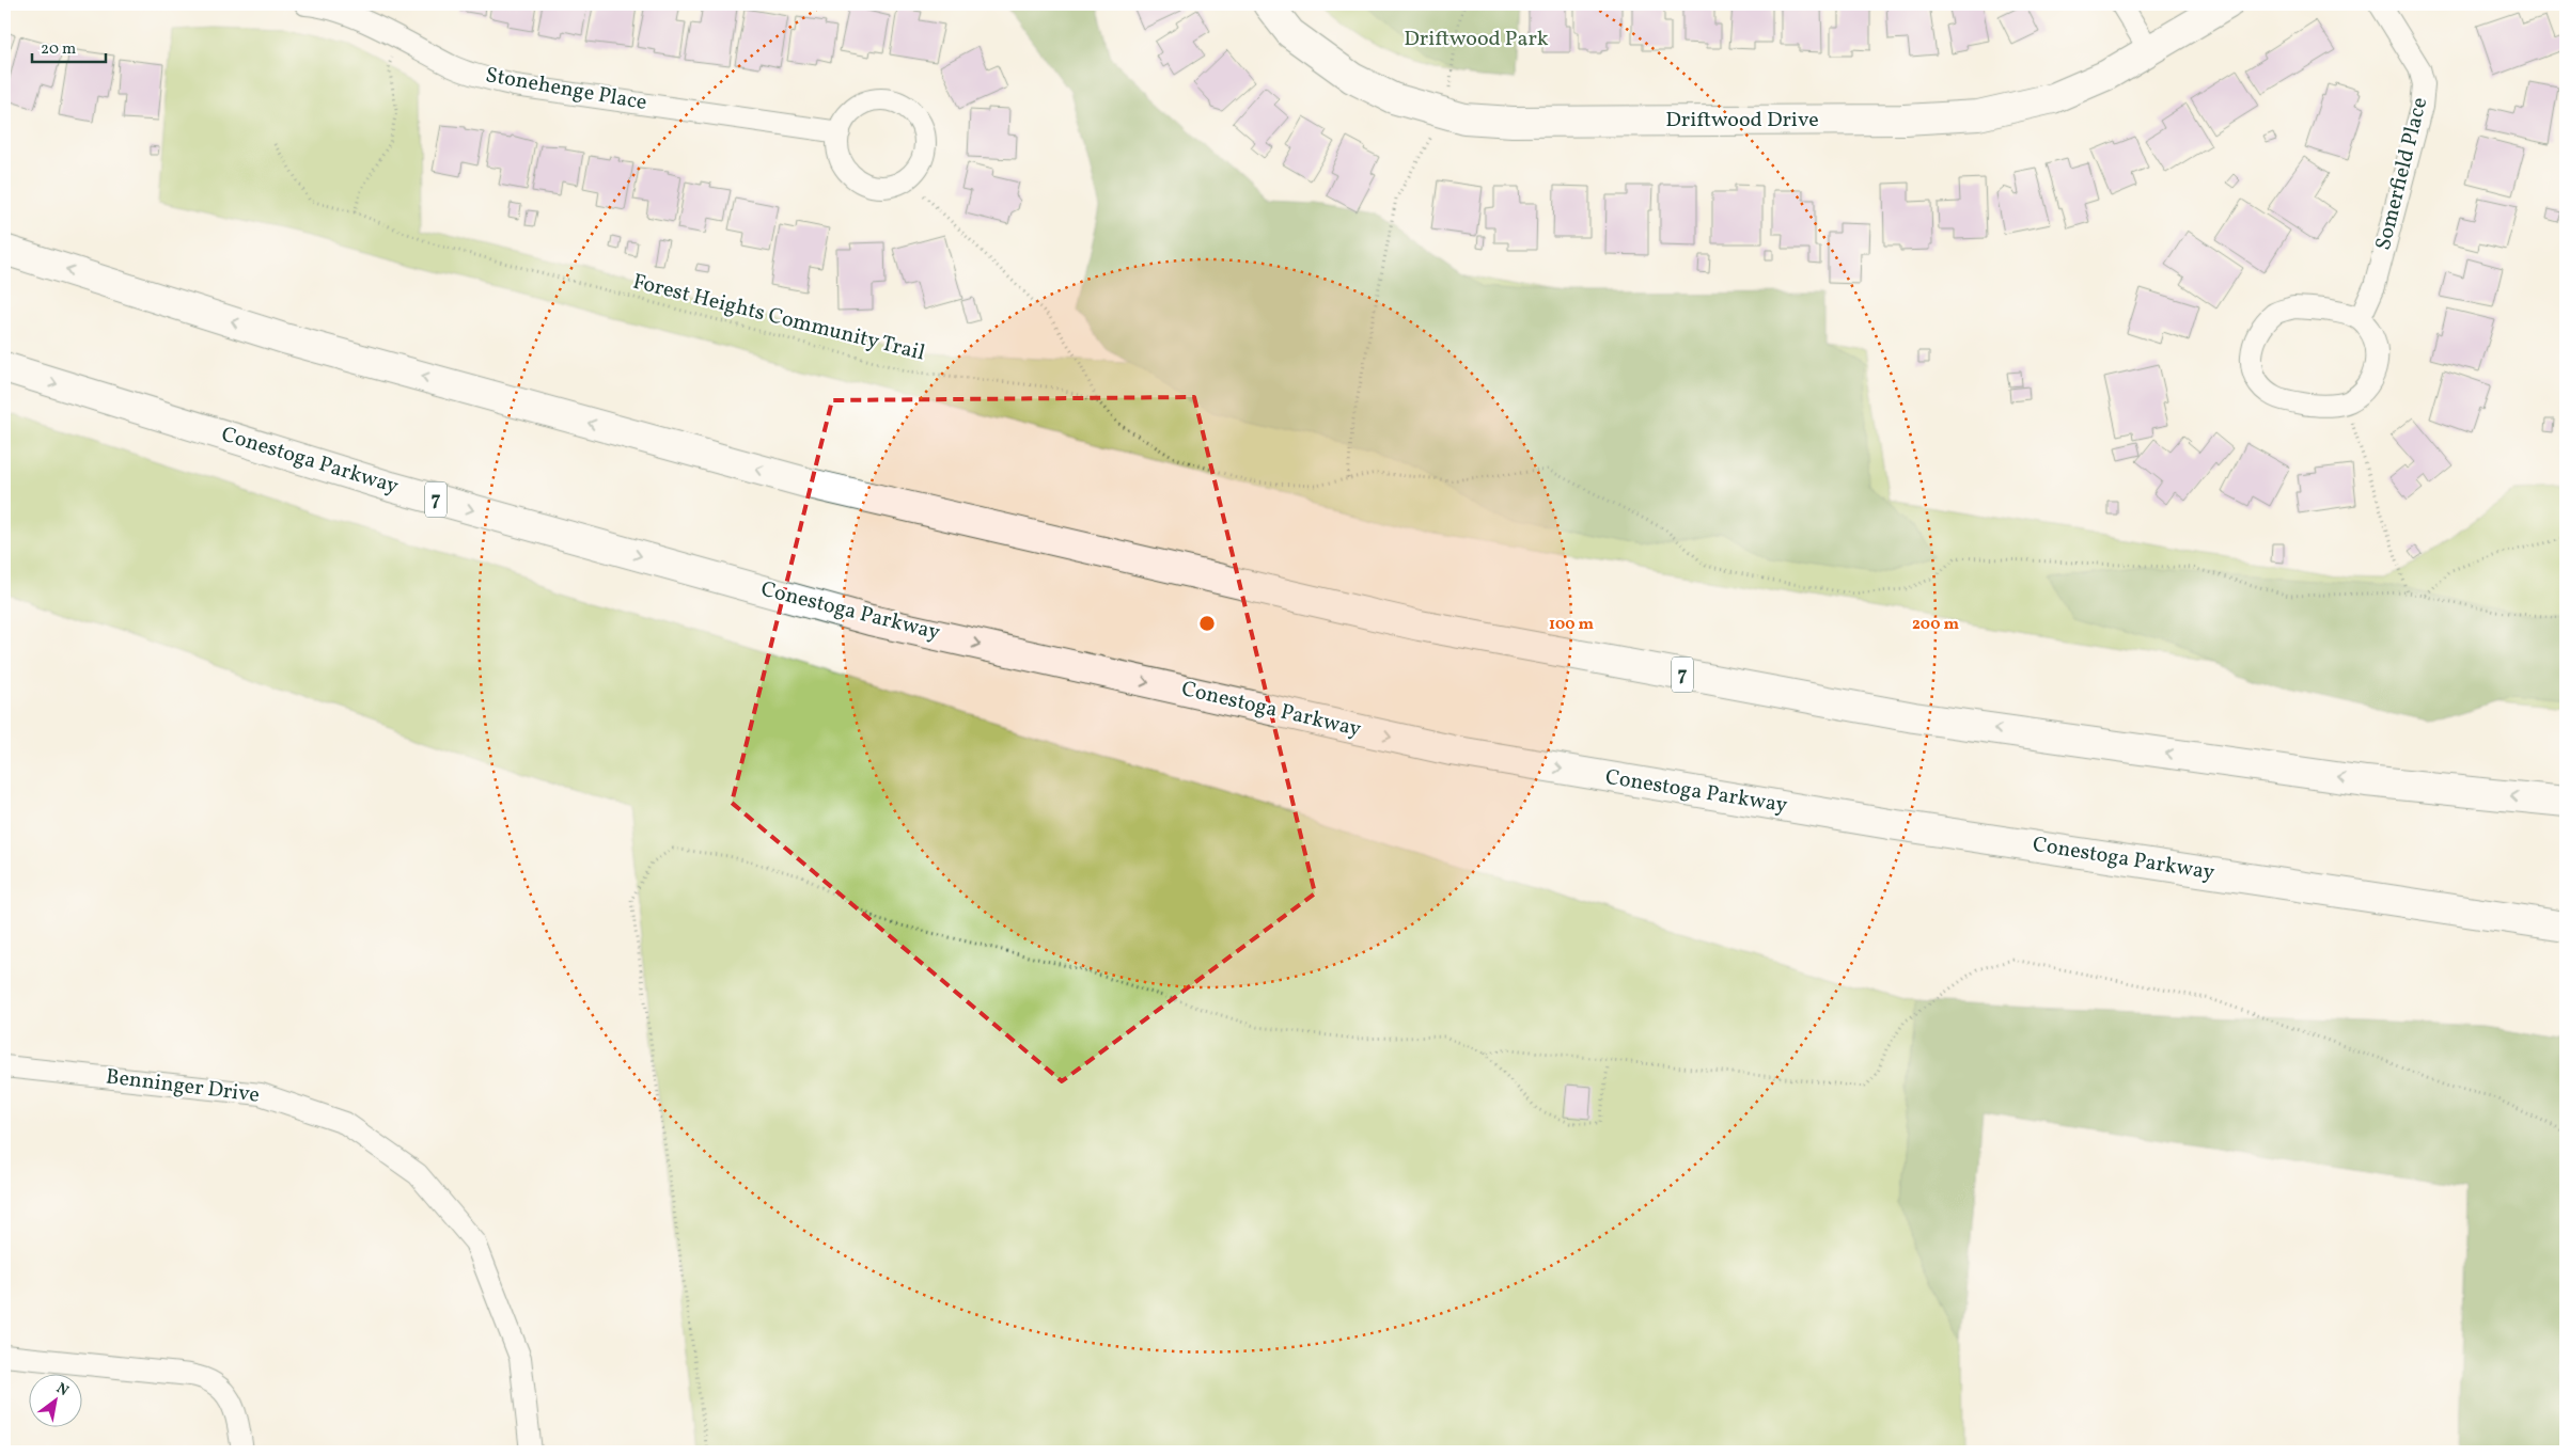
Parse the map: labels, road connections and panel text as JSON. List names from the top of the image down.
{
  "streets": {
    "main road": ["Driftwood Drive", "Conestoga Parkway", "7"],
    "street": ["Stonehenge Place", "Somerfield Place", "Benninger Drive"],
    "path": ["Forest Heights Community Trail"]
  },
  "parks": ["Driftwood Park"],
  "scale_bar": "20 m",
  "north": "top right",
  "rings": ["100 m", "200 m"]
}
